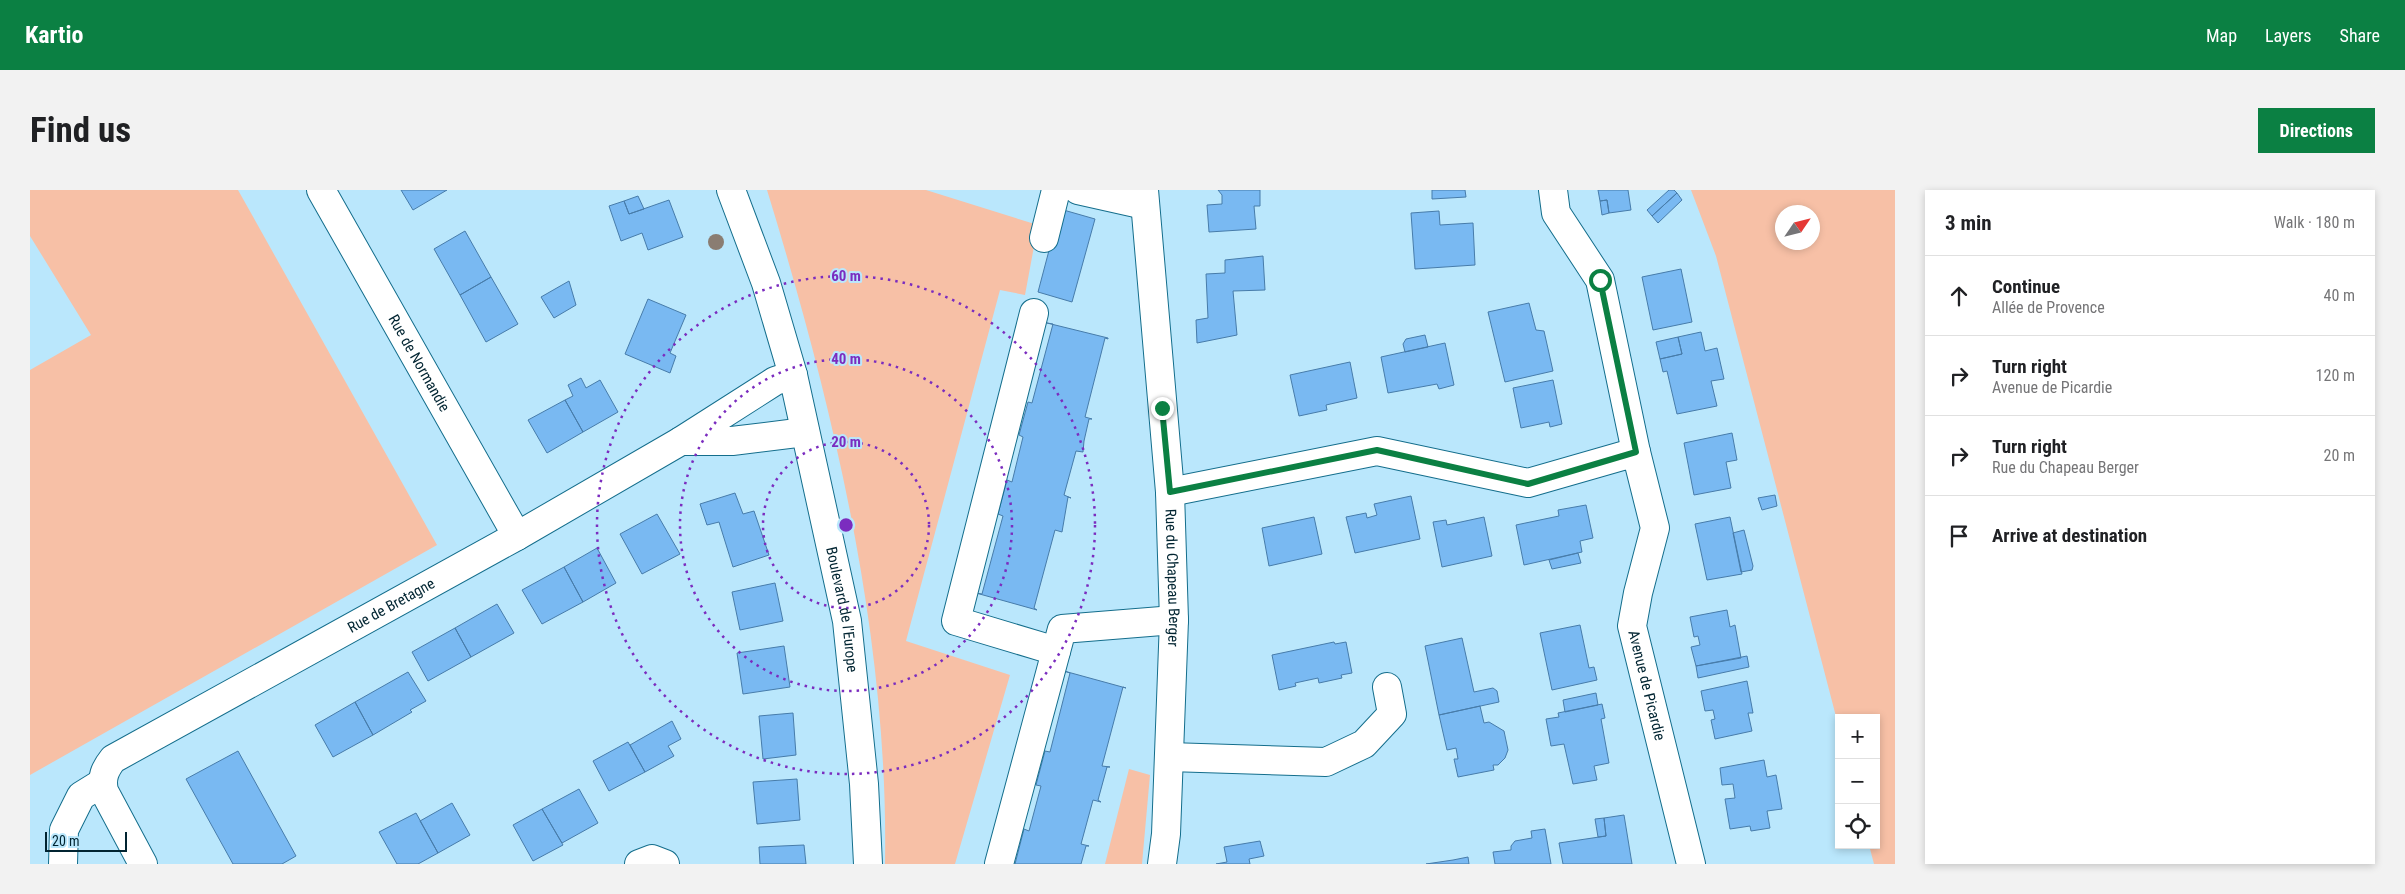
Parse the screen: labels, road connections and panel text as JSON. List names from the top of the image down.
{
  "streets": {
    "street": [
      "Rue de Normandie",
      "Rue du Chapeau Berger",
      "Rue de Bretagne",
      "Boulevard de l'Europe",
      "Avenue de Picardie"
    ]
  },
  "crossings": [
    ["Rue de Normandie", "Rue de Bretagne"],
    ["Rue de Bretagne", "Boulevard de l'Europe"]
  ],
  "scale_bar": "20 m",
  "north": "top right",
  "page": {
    "header": "Kartio",
    "nav": ["Map", "Layers", "Share"],
    "buttons": "Directions",
    "title": "Find us",
    "heading": ["3 min", "Walk · 180 m"],
    "list": [
      ["Continue", "Allée de Provence", "40 m"],
      ["Turn right", "Avenue de Picardie", "120 m"],
      ["Turn right", "Rue du Chapeau Berger", "20 m"],
      "Arrive at destination"
    ],
    "map_buttons": ["+", "−"],
    "scale": "20 m"
  },
  "rings": ["60 m", "40 m", "20 m"]
}
